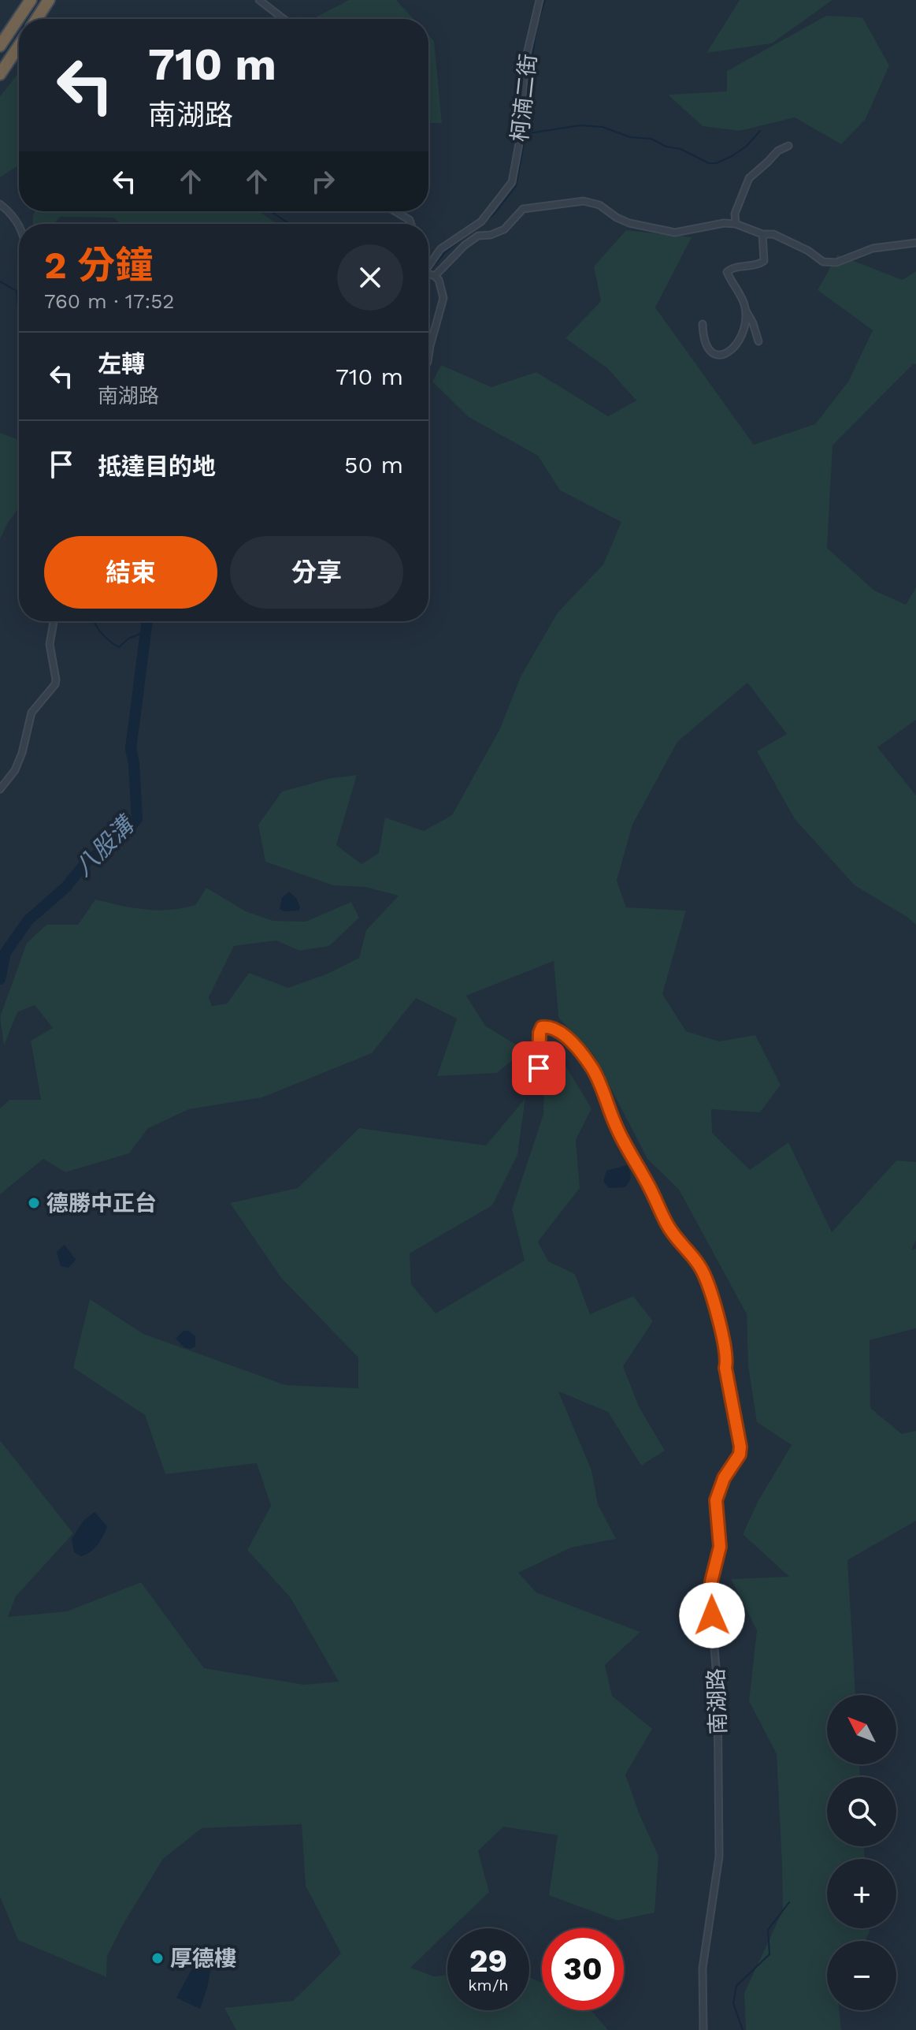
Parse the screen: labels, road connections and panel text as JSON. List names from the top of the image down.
{
  "streets": {
    "street": ["柯湳二街", "南湖路"]
  },
  "water": ["八股溝"],
  "places": ["德勝中正台", "厚德樓"],
  "north": "top left",
  "page": {
    "turn": ["710 m", "南湖路"],
    "heading": ["2 分鐘", "760 m · 17:52"],
    "list": [
      {
        "name": "左轉",
        "note": "南湖路",
        "value": "710 m"
      },
      {
        "name": "抵達目的地",
        "value": "50 m"
      }
    ],
    "buttons": ["結束", "分享"],
    "map_buttons": ["+", "−"],
    "speed": "29 km/h",
    "limit": "30"
  }
}
